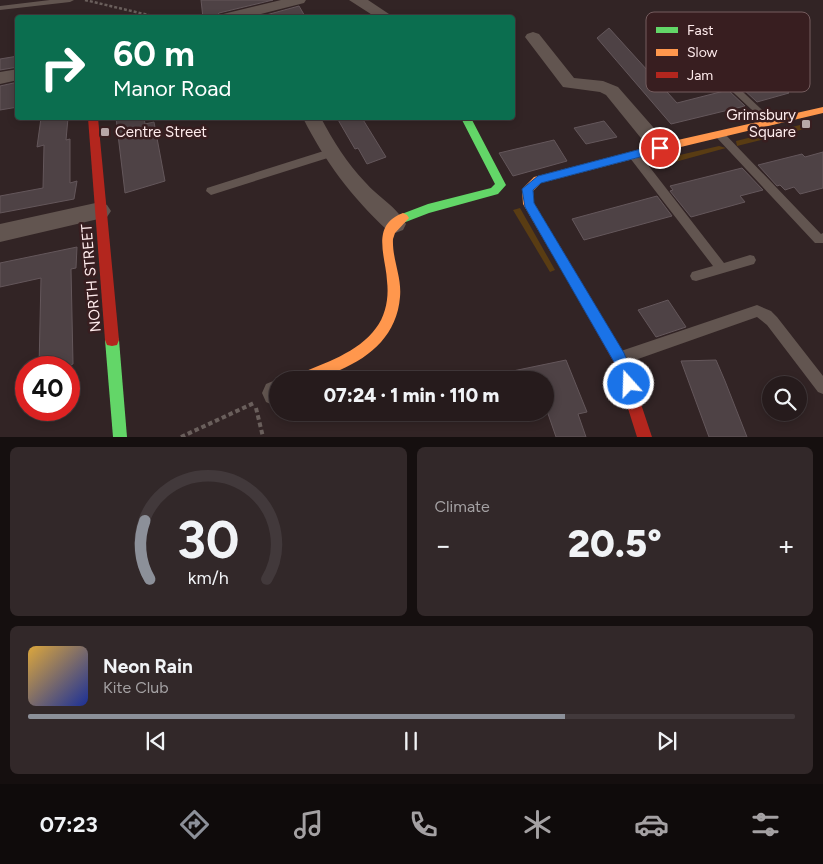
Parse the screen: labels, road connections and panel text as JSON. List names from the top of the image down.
{
  "streets": {
    "street": ["NORTH STREET"]
  },
  "places": {
    "transit": ["Grimsbury Square", "Centre Street"]
  },
  "legend": ["Fast", "Slow", "Jam"],
  "page": {
    "turn": ["60 m", "Manor Road"],
    "limit": "40",
    "trip": "07:24 · 1 min · 110 m",
    "tile": "Climate",
    "heat": ["−", "20.5°", "+"],
    "song": ["Neon Rain", "Kite Club"],
    "tabs": "07:23",
    "gauge": ["30", "km/h"]
  }
}
